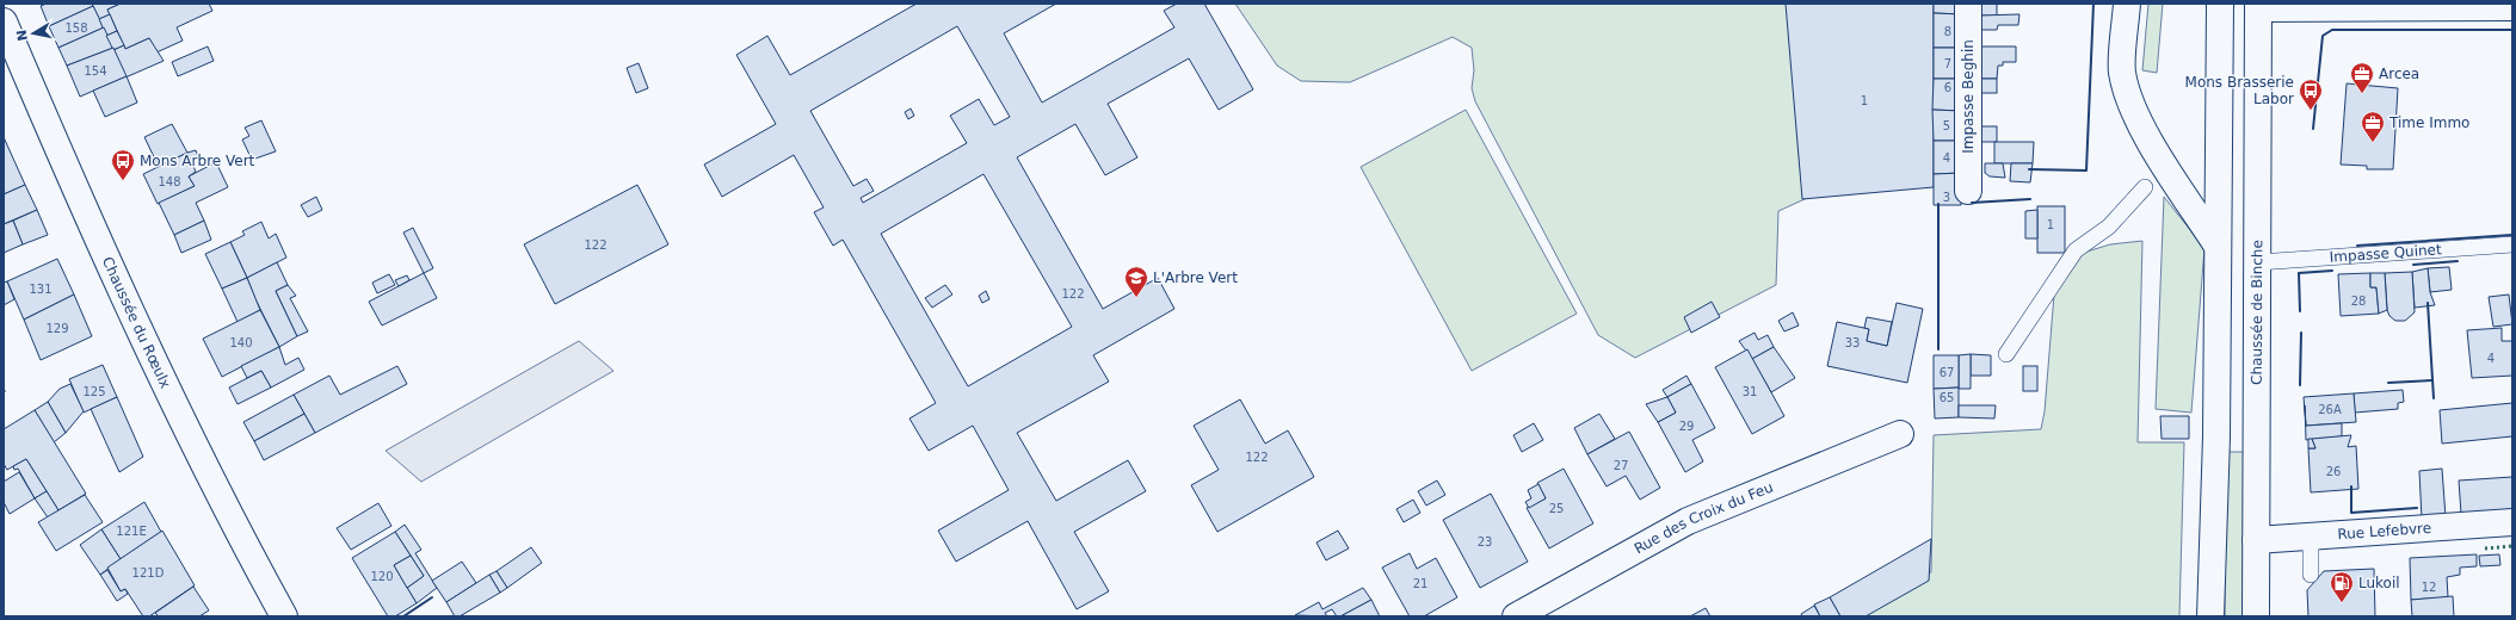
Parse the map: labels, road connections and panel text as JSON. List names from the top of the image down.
{
  "streets": {
    "main road": [
      "Impasse Beghin",
      "Chaussée de Binche",
      "Chaussée du Rœulx",
      "Rue des Croix du Feu",
      "Rue Lefebvre"
    ],
    "lane": ["Impasse Quinet"]
  },
  "crossings": [
    ["Impasse Quinet", "Chaussée de Binche"],
    ["Chaussée de Binche", "Rue Lefebvre"]
  ],
  "places": {
    "office": ["Arcea", "Time Immo"],
    "bus stop": ["Mons Brasserie Labor", "Mons Arbre Vert"],
    "school or university": ["L'Arbre Vert"],
    "fuel station": ["Lukoil"]
  },
  "house_numbers": [
    "158",
    "8",
    "7",
    "154",
    "6",
    "1",
    "5",
    "4",
    "148",
    "3",
    "1",
    "122",
    "131",
    "122",
    "28",
    "129",
    "140",
    "33",
    "4",
    "67",
    "125",
    "31",
    "65",
    "26A",
    "29",
    "122",
    "27",
    "26",
    "25",
    "121E",
    "23",
    "121D",
    "120",
    "21",
    "12"
  ],
  "north": "left"
}
